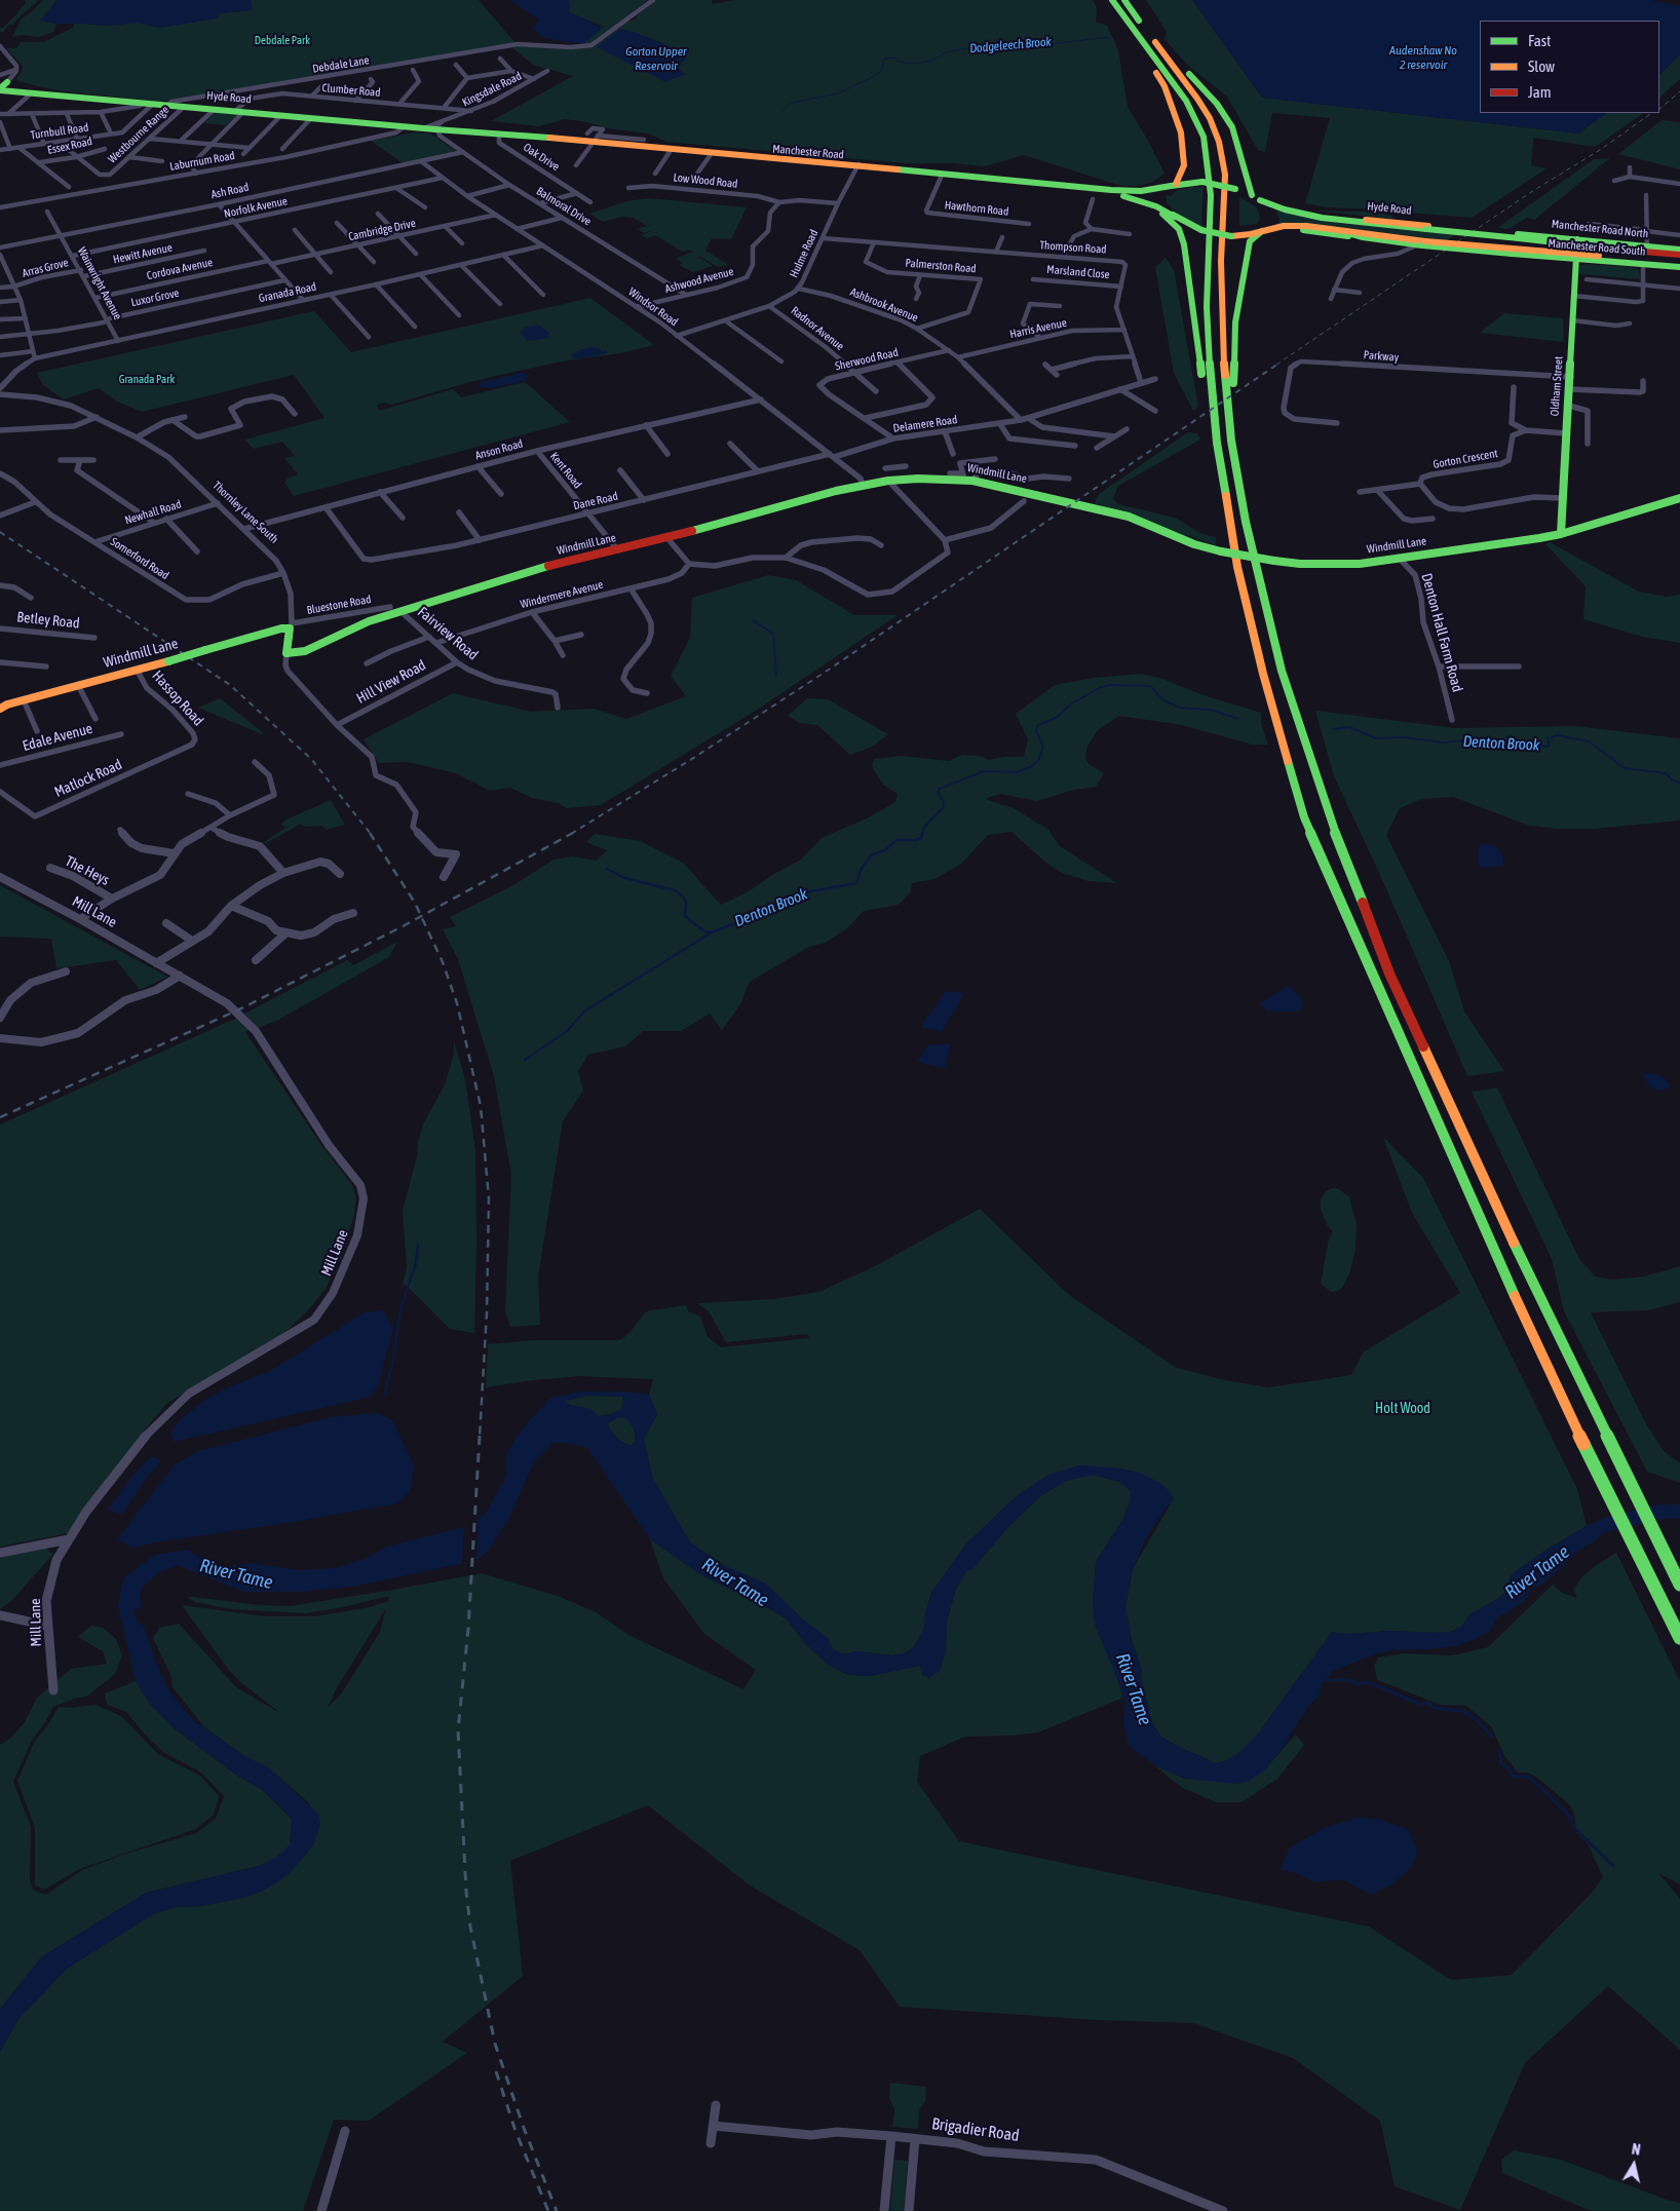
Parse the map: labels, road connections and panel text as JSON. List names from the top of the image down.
{
  "streets": {
    "main road": [
      "Hyde Road",
      "Manchester Road",
      "Manchester Road North",
      "Manchester Road South",
      "Oldham Street",
      "Windmill Lane",
      "Thornley Lane South"
    ],
    "street": [
      "Debdale Lane",
      "Kingsdale Road",
      "Clumber Road",
      "Turnbull Road",
      "Westbourne Range",
      "Essex Road",
      "Oak Drive",
      "Laburnum Road",
      "Low Wood Road",
      "Ash Road",
      "Balmoral Drive",
      "Norfolk Avenue",
      "Hawthorn Road",
      "Cambridge Drive",
      "Thompson Road",
      "Hewitt Avenue",
      "Hulme Road",
      "Palmerston Road",
      "Arras Grove",
      "Cordova Avenue",
      "Marsland Close",
      "Ashwood Avenue",
      "Wainwright Avenue",
      "Granada Road",
      "Luxor Grove",
      "Ashbrook Avenue",
      "Windsor Road",
      "Radnor Avenue",
      "Harris Avenue",
      "Parkway",
      "Sherwood Road",
      "Delamere Road",
      "Anson Road",
      "Gorton Crescent",
      "Kent Road",
      "Dane Road",
      "Newhall Road",
      "Somerford Road",
      "Windermere Avenue",
      "Bluestone Road",
      "Betley Road",
      "Denton Hall Farm Road",
      "Fairview Road",
      "Hill View Road",
      "Hassop Road",
      "Edale Avenue",
      "Matlock Road",
      "The Heys",
      "Mill Lane",
      "Brigadier Road"
    ]
  },
  "crossings": [
    ["Debdale Lane", "Hyde Road"],
    ["Kingsdale Road", "Clumber Road"],
    ["Kingsdale Road", "Manchester Road"],
    ["Kingsdale Road", "Balmoral Drive"],
    ["Clumber Road", "Hyde Road"],
    ["Clumber Road", "Laburnum Road"],
    ["Hyde Road", "Turnbull Road"],
    ["Hyde Road", "Westbourne Range"],
    ["Hyde Road", "Manchester Road"],
    ["Hyde Road", "Laburnum Road"],
    ["Hyde Road", "Manchester Road North"],
    ["Westbourne Range", "Essex Road"],
    ["Manchester Road", "Oak Drive"],
    ["Manchester Road", "Laburnum Road"],
    ["Manchester Road", "Balmoral Drive"],
    ["Manchester Road", "Hawthorn Road"],
    ["Manchester Road", "Hulme Road"],
    ["Low Wood Road", "Ashwood Avenue"],
    ["Ash Road", "Balmoral Drive"],
    ["Ash Road", "Wainwright Avenue"],
    ["Ash Road", "Windsor Road"],
    ["Balmoral Drive", "Ashwood Avenue"],
    ["Norfolk Avenue", "Wainwright Avenue"],
    ["Norfolk Avenue", "Windsor Road"],
    ["Manchester Road North", "Oldham Street"],
    ["Cambridge Drive", "Cordova Avenue"],
    ["Cambridge Drive", "Windsor Road"],
    ["Thompson Road", "Hulme Road"],
    ["Thompson Road", "Palmerston Road"],
    ["Thompson Road", "Marsland Close"],
    ["Thompson Road", "Harris Avenue"],
    ["Manchester Road South", "Oldham Street"],
    ["Hewitt Avenue", "Wainwright Avenue"],
    ["Hulme Road", "Ashbrook Avenue"],
    ["Hulme Road", "Windsor Road"],
    ["Hulme Road", "Radnor Avenue"],
    ["Palmerston Road", "Ashbrook Avenue"],
    ["Arras Grove", "Wainwright Avenue"],
    ["Cordova Avenue", "Wainwright Avenue"],
    ["Ashwood Avenue", "Windsor Road"],
    ["Wainwright Avenue", "Granada Road"],
    ["Wainwright Avenue", "Luxor Grove"],
    ["Granada Road", "Windsor Road"],
    ["Ashbrook Avenue", "Harris Avenue"],
    ["Ashbrook Avenue", "Sherwood Road"],
    ["Ashbrook Avenue", "Delamere Road"],
    ["Windsor Road", "Delamere Road"],
    ["Windsor Road", "Anson Road"],
    ["Windsor Road", "Windmill Lane"],
    ["Windsor Road", "Dane Road"],
    ["Radnor Avenue", "Sherwood Road"],
    ["Parkway", "Oldham Street"],
    ["Sherwood Road", "Delamere Road"],
    ["Oldham Street", "Gorton Crescent"],
    ["Oldham Street", "Windmill Lane"],
    ["Delamere Road", "Dane Road"],
    ["Anson Road", "Kent Road"],
    ["Anson Road", "Dane Road"],
    ["Anson Road", "Thornley Lane South"],
    ["Kent Road", "Windmill Lane"],
    ["Kent Road", "Dane Road"],
    ["Windmill Lane", "Thornley Lane South"],
    ["Windmill Lane", "Bluestone Road"],
    ["Windmill Lane", "Denton Hall Farm Road"],
    ["Windmill Lane", "Fairview Road"],
    ["Windmill Lane", "Hassop Road"],
    ["Newhall Road", "Thornley Lane South"],
    ["Newhall Road", "Somerford Road"],
    ["Thornley Lane South", "Somerford Road"],
    ["Thornley Lane South", "Bluestone Road"],
    ["Thornley Lane South", "Hill View Road"],
    ["Windermere Avenue", "Fairview Road"],
    ["Bluestone Road", "Fairview Road"],
    ["Fairview Road", "Hill View Road"],
    ["Hassop Road", "Matlock Road"]
  ],
  "water": [
    "Dodgeleech Brook",
    "Audenshaw No 2 reservoir",
    "Gorton Upper Reservoir",
    "Denton Brook",
    "River Tame"
  ],
  "parks": ["Debdale Park", "Granada Park", "Holt Wood"],
  "legend": ["Fast", "Slow", "Jam"],
  "north": "top"
}
